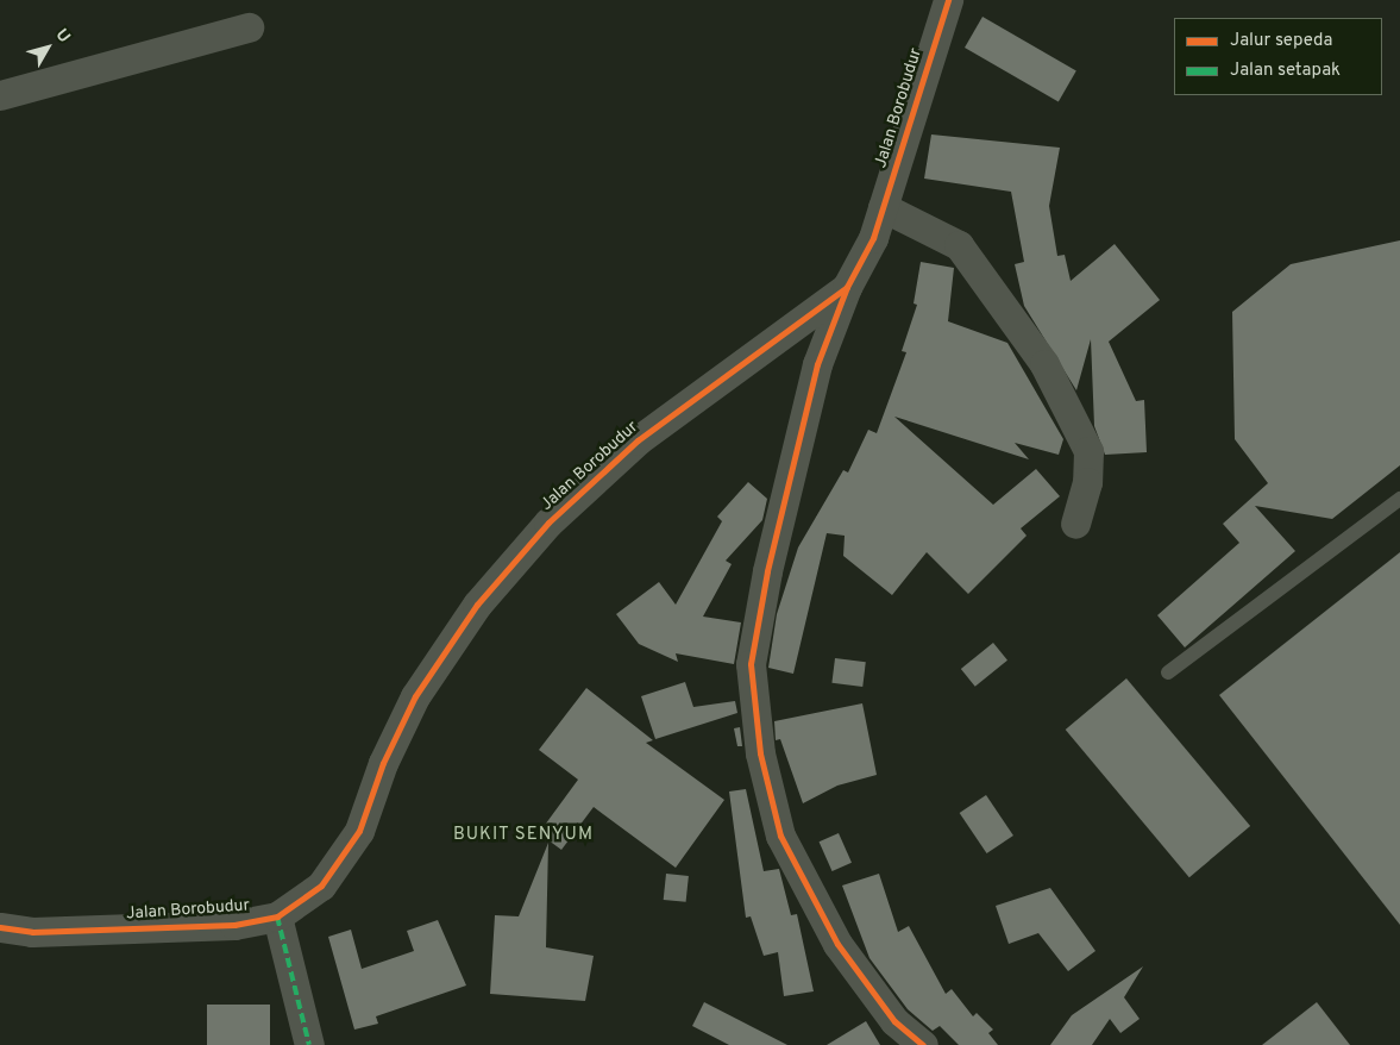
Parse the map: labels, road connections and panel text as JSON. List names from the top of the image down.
{
  "streets": {
    "street": ["Jalan Borobudur"]
  },
  "districts": ["BUKIT SENYUM"],
  "legend": ["Jalur sepeda", "Jalan setapak"],
  "north": "top right"
}
